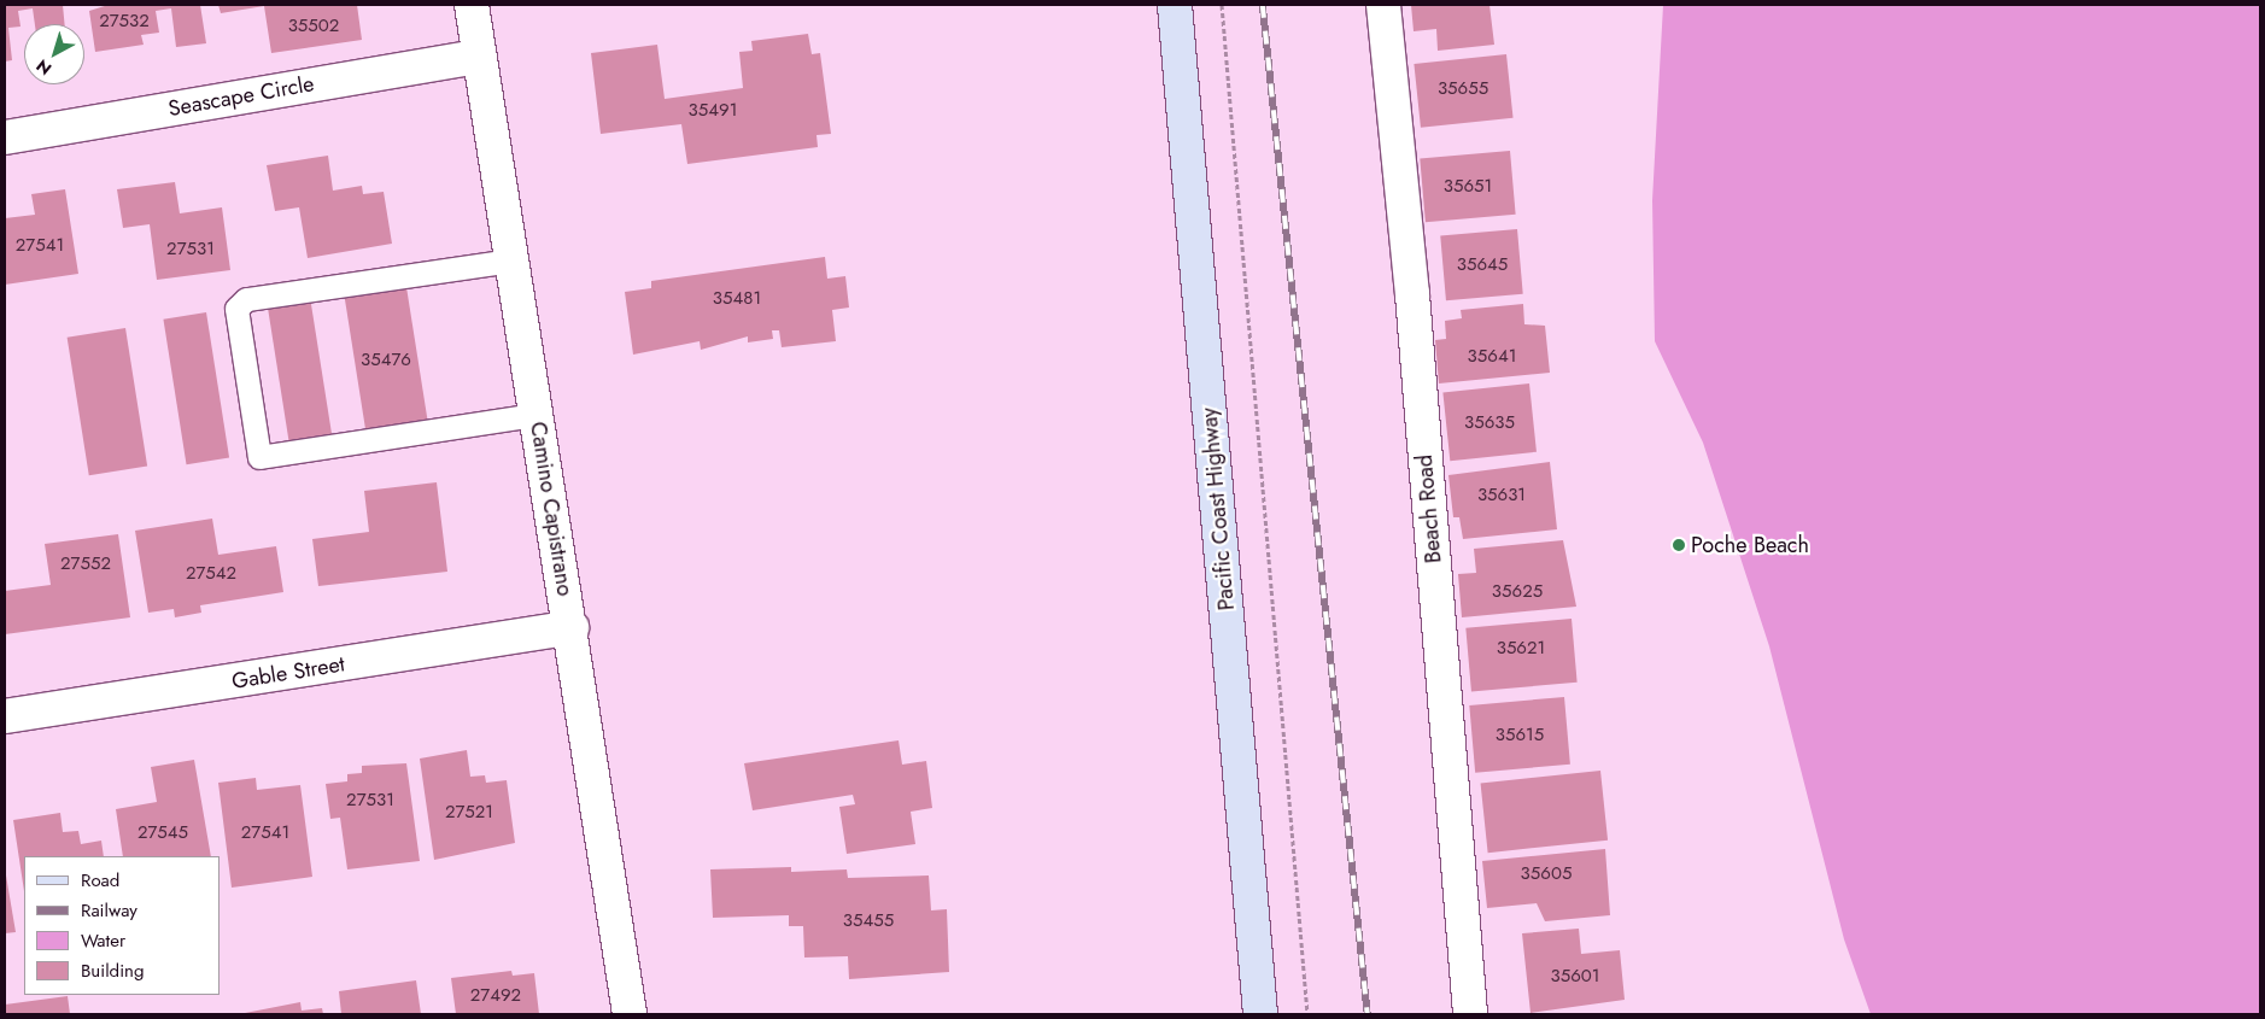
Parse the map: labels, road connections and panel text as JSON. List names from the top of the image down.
{
  "streets": {
    "main road": ["Pacific Coast Highway"],
    "street": [
      "Seascape Circle",
      "Camino Capistrano",
      "Beach Road",
      "Gable Street"
    ]
  },
  "crossings": [
    ["Seascape Circle", "Camino Capistrano"],
    ["Camino Capistrano", "Gable Street"]
  ],
  "places": ["Poche Beach"],
  "house_numbers": [
    "27532",
    "35502",
    "35655",
    "35491",
    "35651",
    "27541",
    "27531",
    "35645",
    "35481",
    "35641",
    "35476",
    "35635",
    "35631",
    "27552",
    "27542",
    "35625",
    "35621",
    "35615",
    "27531",
    "27521",
    "27545",
    "27541",
    "35605",
    "35455",
    "35601",
    "27492"
  ],
  "legend": [
    "Road",
    "Railway",
    "Water",
    "Building"
  ],
  "north": "bottom left"
}
